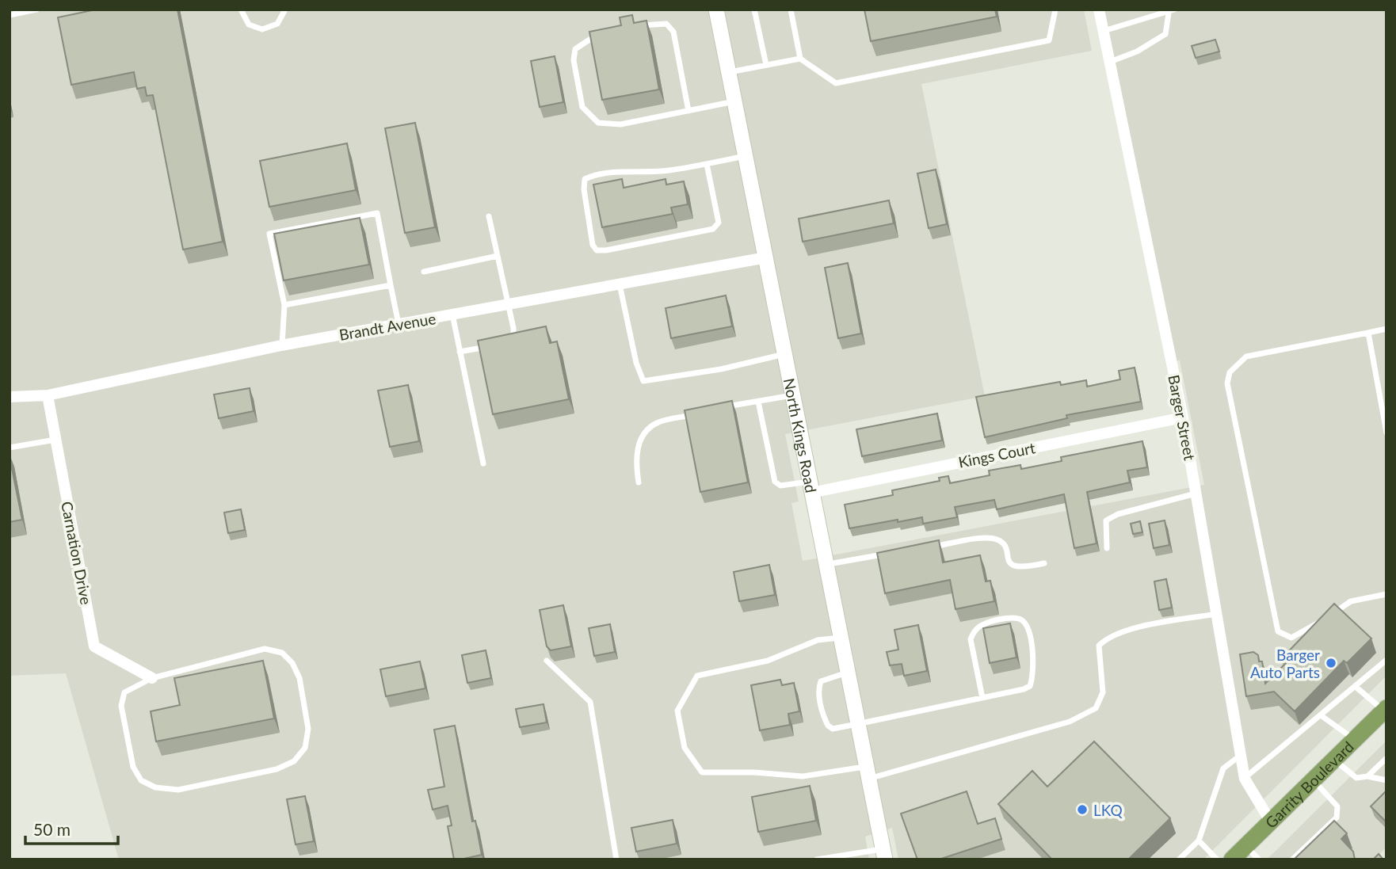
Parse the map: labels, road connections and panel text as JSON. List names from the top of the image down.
{
  "streets": {
    "main road": ["Garrity Boulevard"],
    "street": [
      "Brandt Avenue",
      "Barger Street",
      "North Kings Road",
      "Kings Court",
      "Carnation Drive"
    ]
  },
  "crossings": [
    ["Brandt Avenue", "North Kings Road"],
    ["Brandt Avenue", "Carnation Drive"],
    ["Barger Street", "Kings Court"],
    ["Barger Street", "Garrity Boulevard"],
    ["North Kings Road", "Kings Court"]
  ],
  "places": ["Barger Auto Parts", "LKQ"],
  "scale_bar": "50 m"
}
